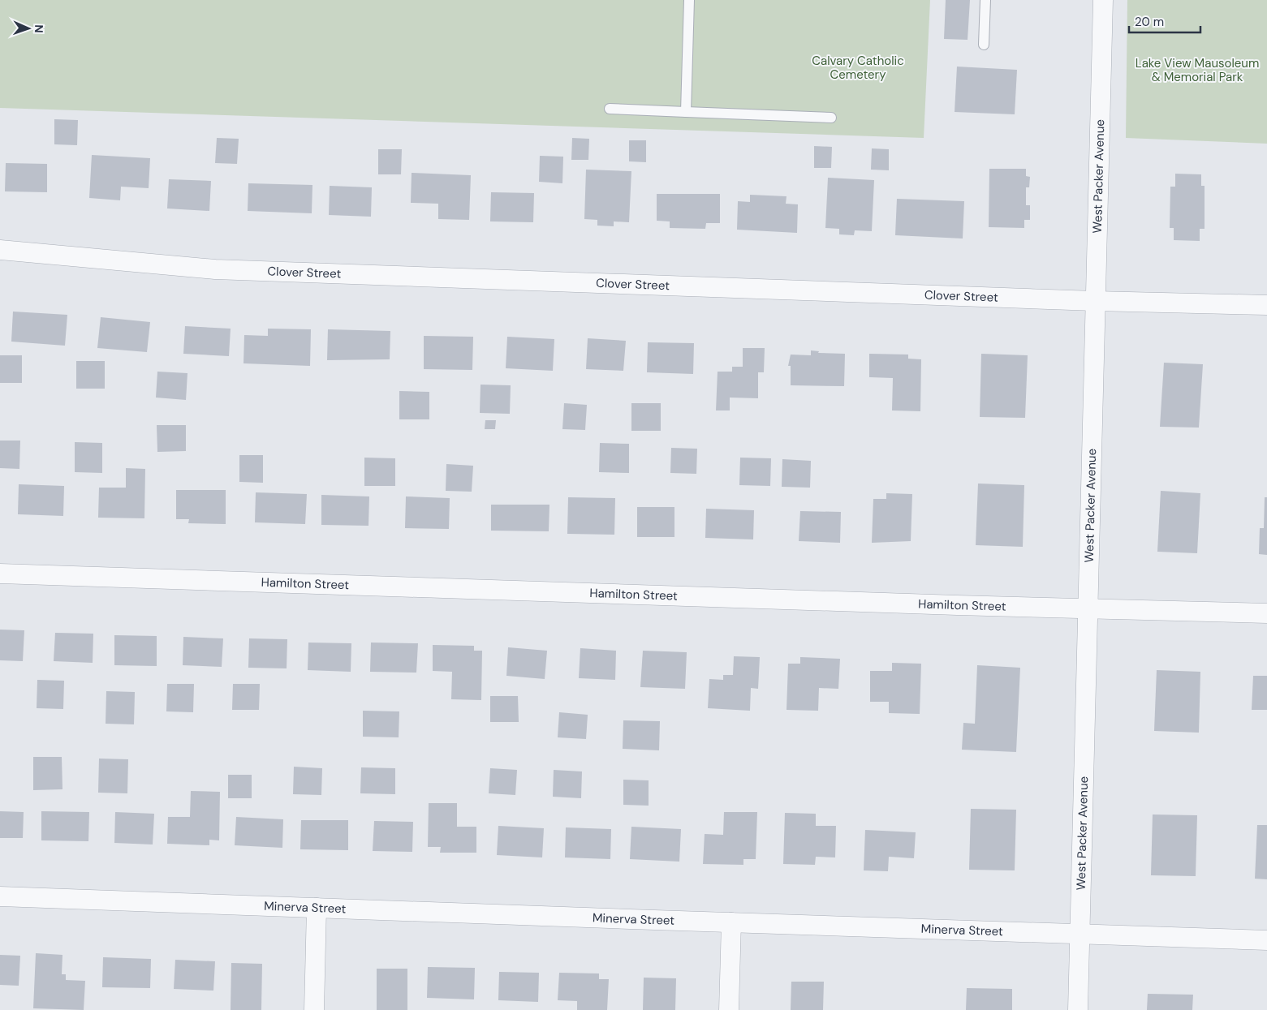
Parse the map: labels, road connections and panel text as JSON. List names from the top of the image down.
{
  "streets": {
    "street": [
      "West Packer Avenue",
      "Clover Street",
      "Hamilton Street",
      "Minerva Street"
    ]
  },
  "crossings": [
    ["West Packer Avenue", "Clover Street"],
    ["West Packer Avenue", "Hamilton Street"],
    ["West Packer Avenue", "Minerva Street"]
  ],
  "parks": ["Calvary Catholic Cemetery", "Lake View Mausoleum & Memorial Park"],
  "scale_bar": "20 m",
  "north": "right"
}
